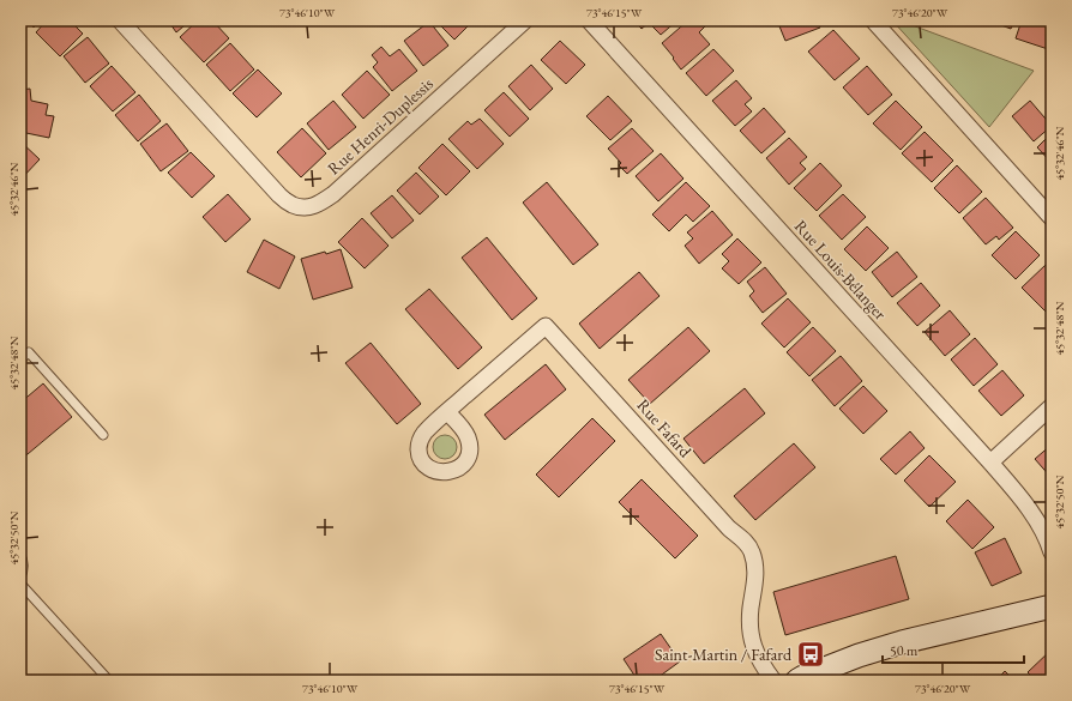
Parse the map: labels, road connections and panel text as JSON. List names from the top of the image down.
{
  "streets": {
    "street": ["Rue Henri-Duplessis", "Rue Louis-Bélanger", "Rue Fafard"]
  },
  "places": {
    "bus stop": ["Saint-Martin / Fafard"]
  },
  "scale_bar": "50 m",
  "coordinates": [
    "73°46'10\"W",
    "73°46'15\"W",
    "73°46'20\"W",
    "45°32'46\"N",
    "45°32'48\"N",
    "45°32'50\"N"
  ]
}
